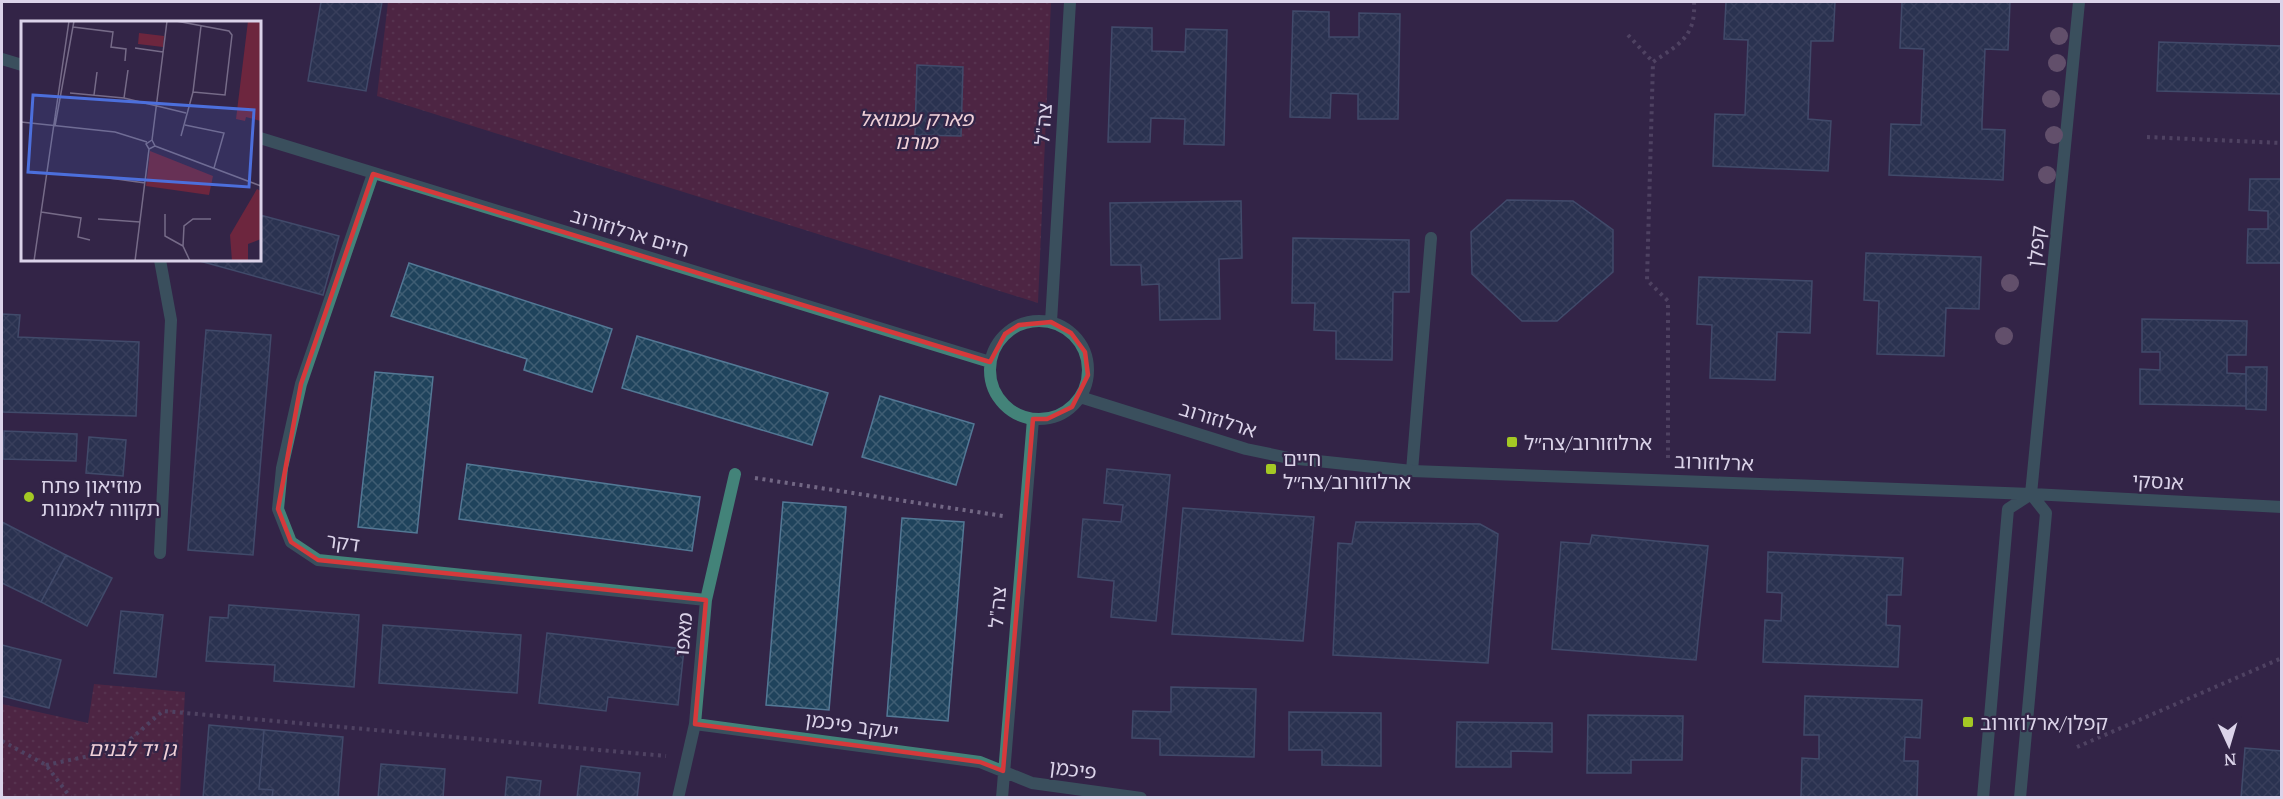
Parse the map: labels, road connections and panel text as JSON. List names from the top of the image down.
{
  "streets": {
    "street": [
      "צה\"ל",
      "חיים ארלוזורוב",
      "קפלן",
      "ארלוזורוב",
      "אנסקי",
      "דקר",
      "מאפו",
      "יעקב פיכמן",
      "פיכמן"
    ]
  },
  "crossings": [
    ["צה\"ל", "חיים ארלוזורוב"],
    ["צה\"ל", "ארלוזורוב"],
    ["צה\"ל", "יעקב פיכמן"],
    ["צה\"ל", "פיכמן"],
    ["חיים ארלוזורוב", "ארלוזורוב"],
    ["חיים ארלוזורוב", "דקר"],
    ["קפלן", "ארלוזורוב"],
    ["קפלן", "אנסקי"],
    ["ארלוזורוב", "אנסקי"],
    ["דקר", "מאפו"],
    ["מאפו", "יעקב פיכמן"],
    ["יעקב פיכמן", "פיכמן"]
  ],
  "parks": ["פארק עמנואל מורנו", "גן יד לבנים"],
  "places": {
    "transit": ["ארלוזורוב/צה״ל", "חיים ארלוזורוב/צה״ל", "קפלן/ארלוזורוב"],
    "other": ["מוזיאון פתח תקווה לאמנות"]
  },
  "north": "bottom"
}
